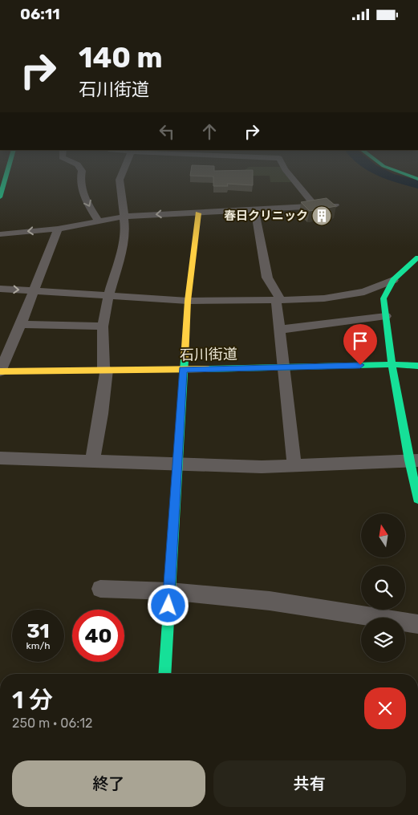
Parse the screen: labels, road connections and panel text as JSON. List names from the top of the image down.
{
  "streets": {
    "street": ["石川街道"]
  },
  "places": {
    "building": ["春日クリニック"]
  },
  "north": "top",
  "page": {
    "status": "06:11",
    "turn": ["140 m", "石川街道"],
    "speed": "31 km/h",
    "limit": "40",
    "heading": ["1 分", "250 m · 06:12"],
    "buttons": ["終了", "共有"]
  }
}
